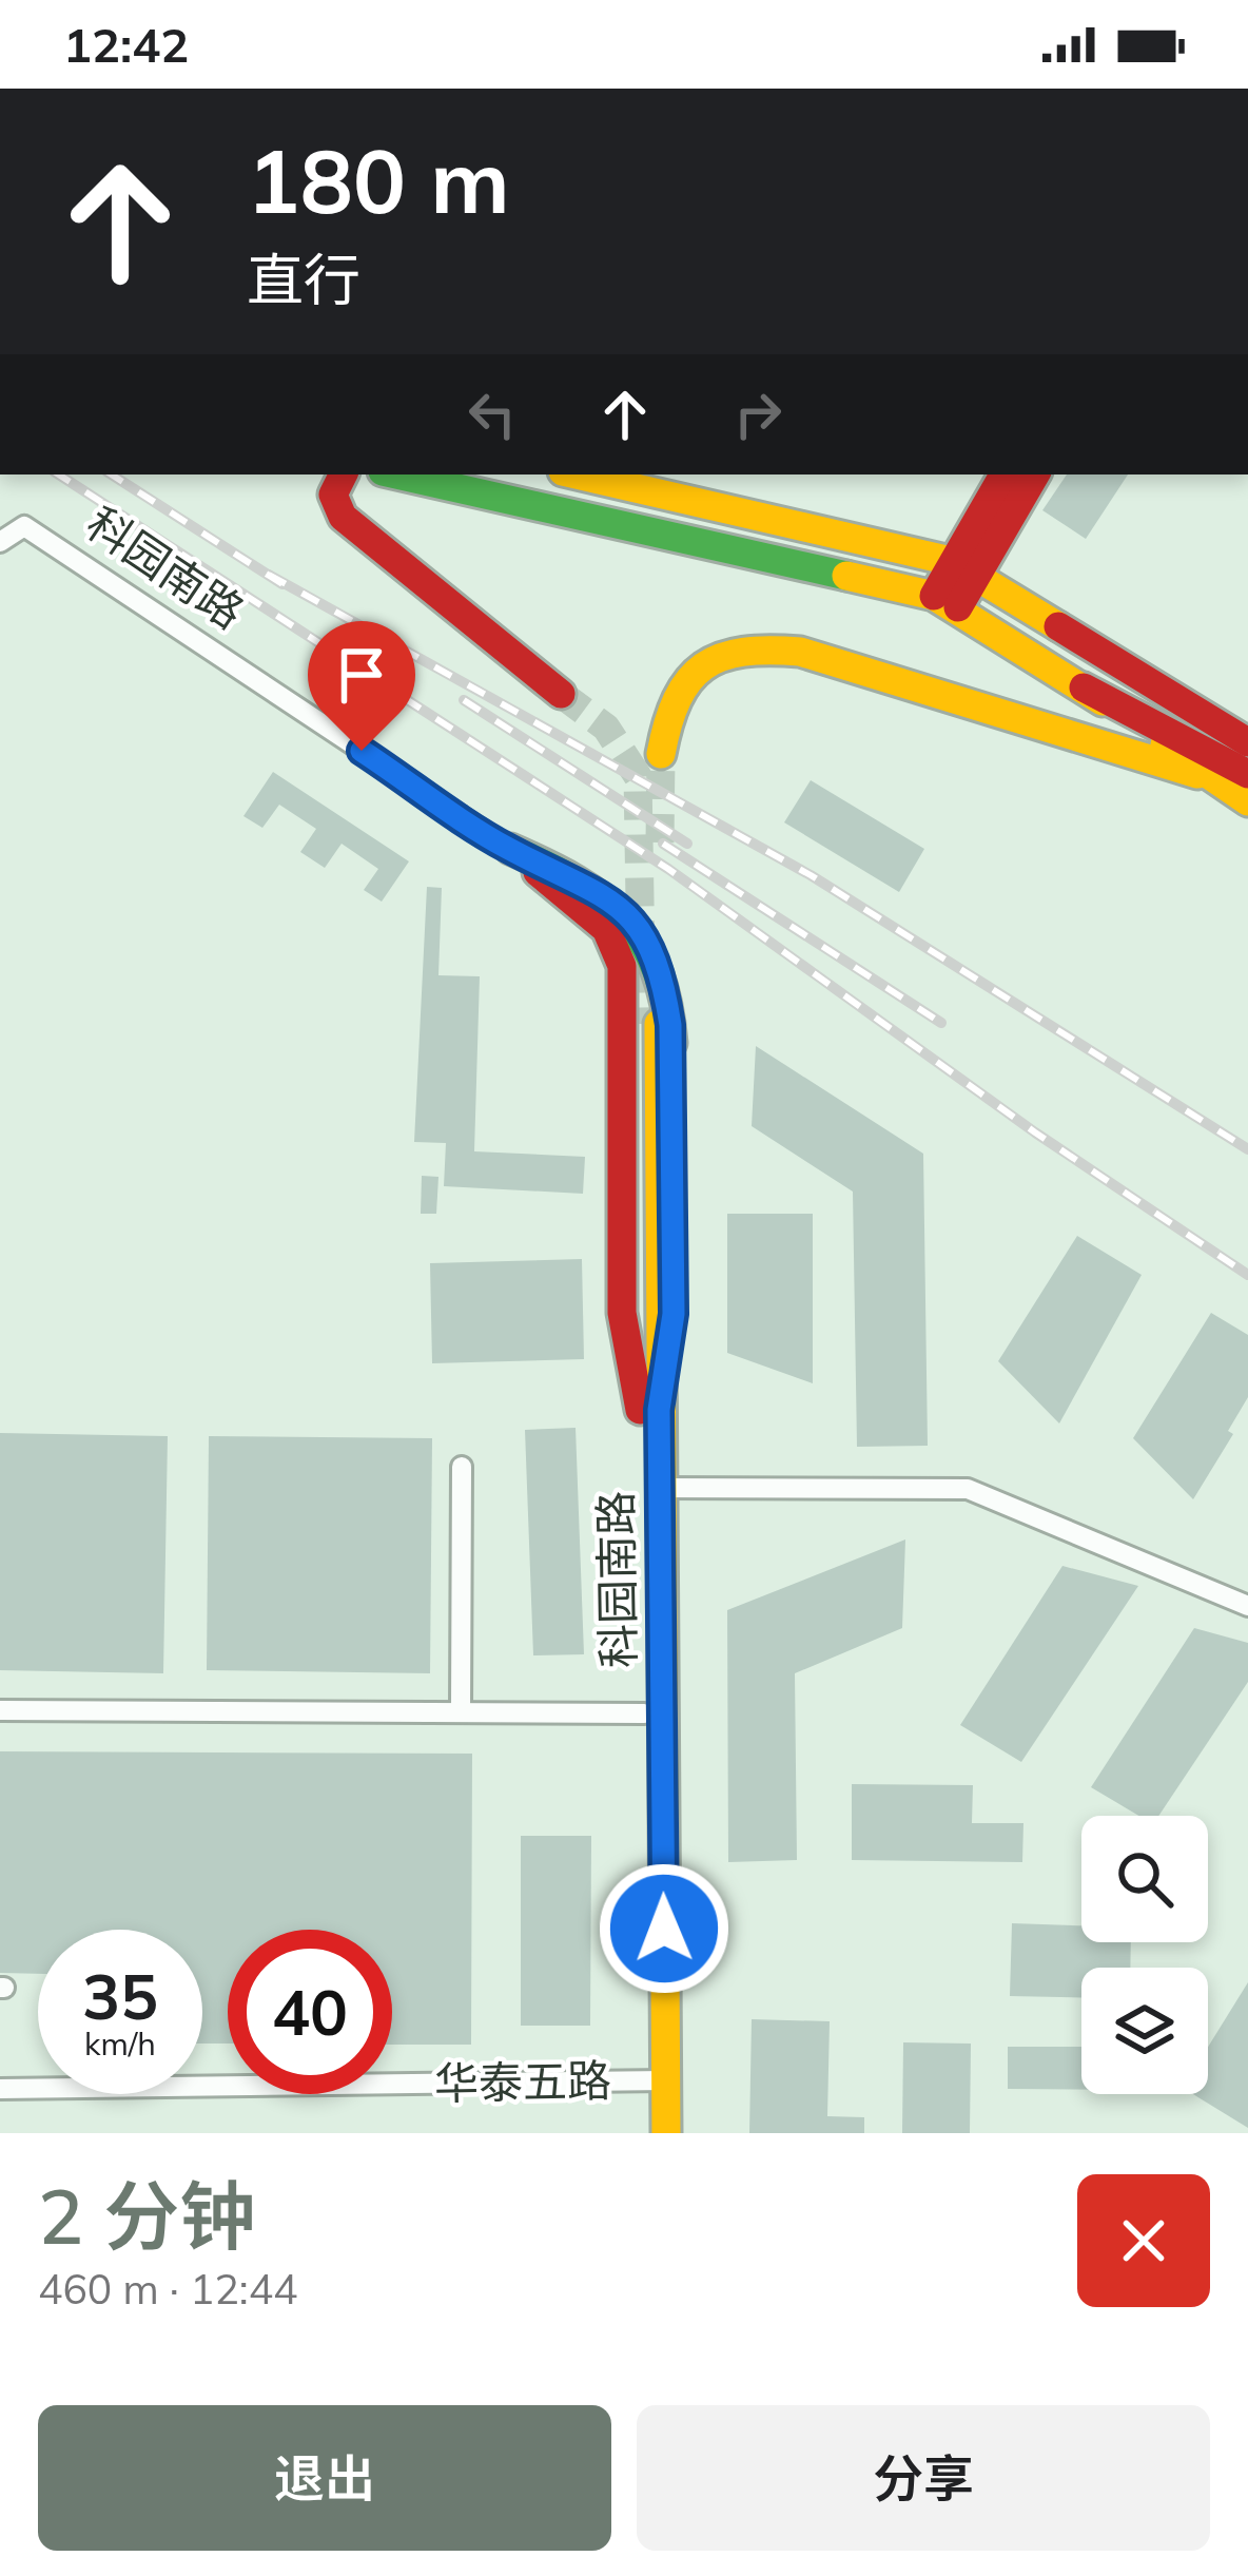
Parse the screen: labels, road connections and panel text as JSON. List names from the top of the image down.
{
  "streets": {
    "main road": ["科园南路"],
    "street": ["华泰五路"]
  },
  "crossings": [
    ["科园南路", "华泰五路"]
  ],
  "page": {
    "status": "12:42",
    "turn": ["180 m", "直行"],
    "speed": "35 km/h",
    "limit": "40",
    "heading": ["2 分钟", "460 m · 12:44"],
    "buttons": ["退出", "分享"]
  }
}
